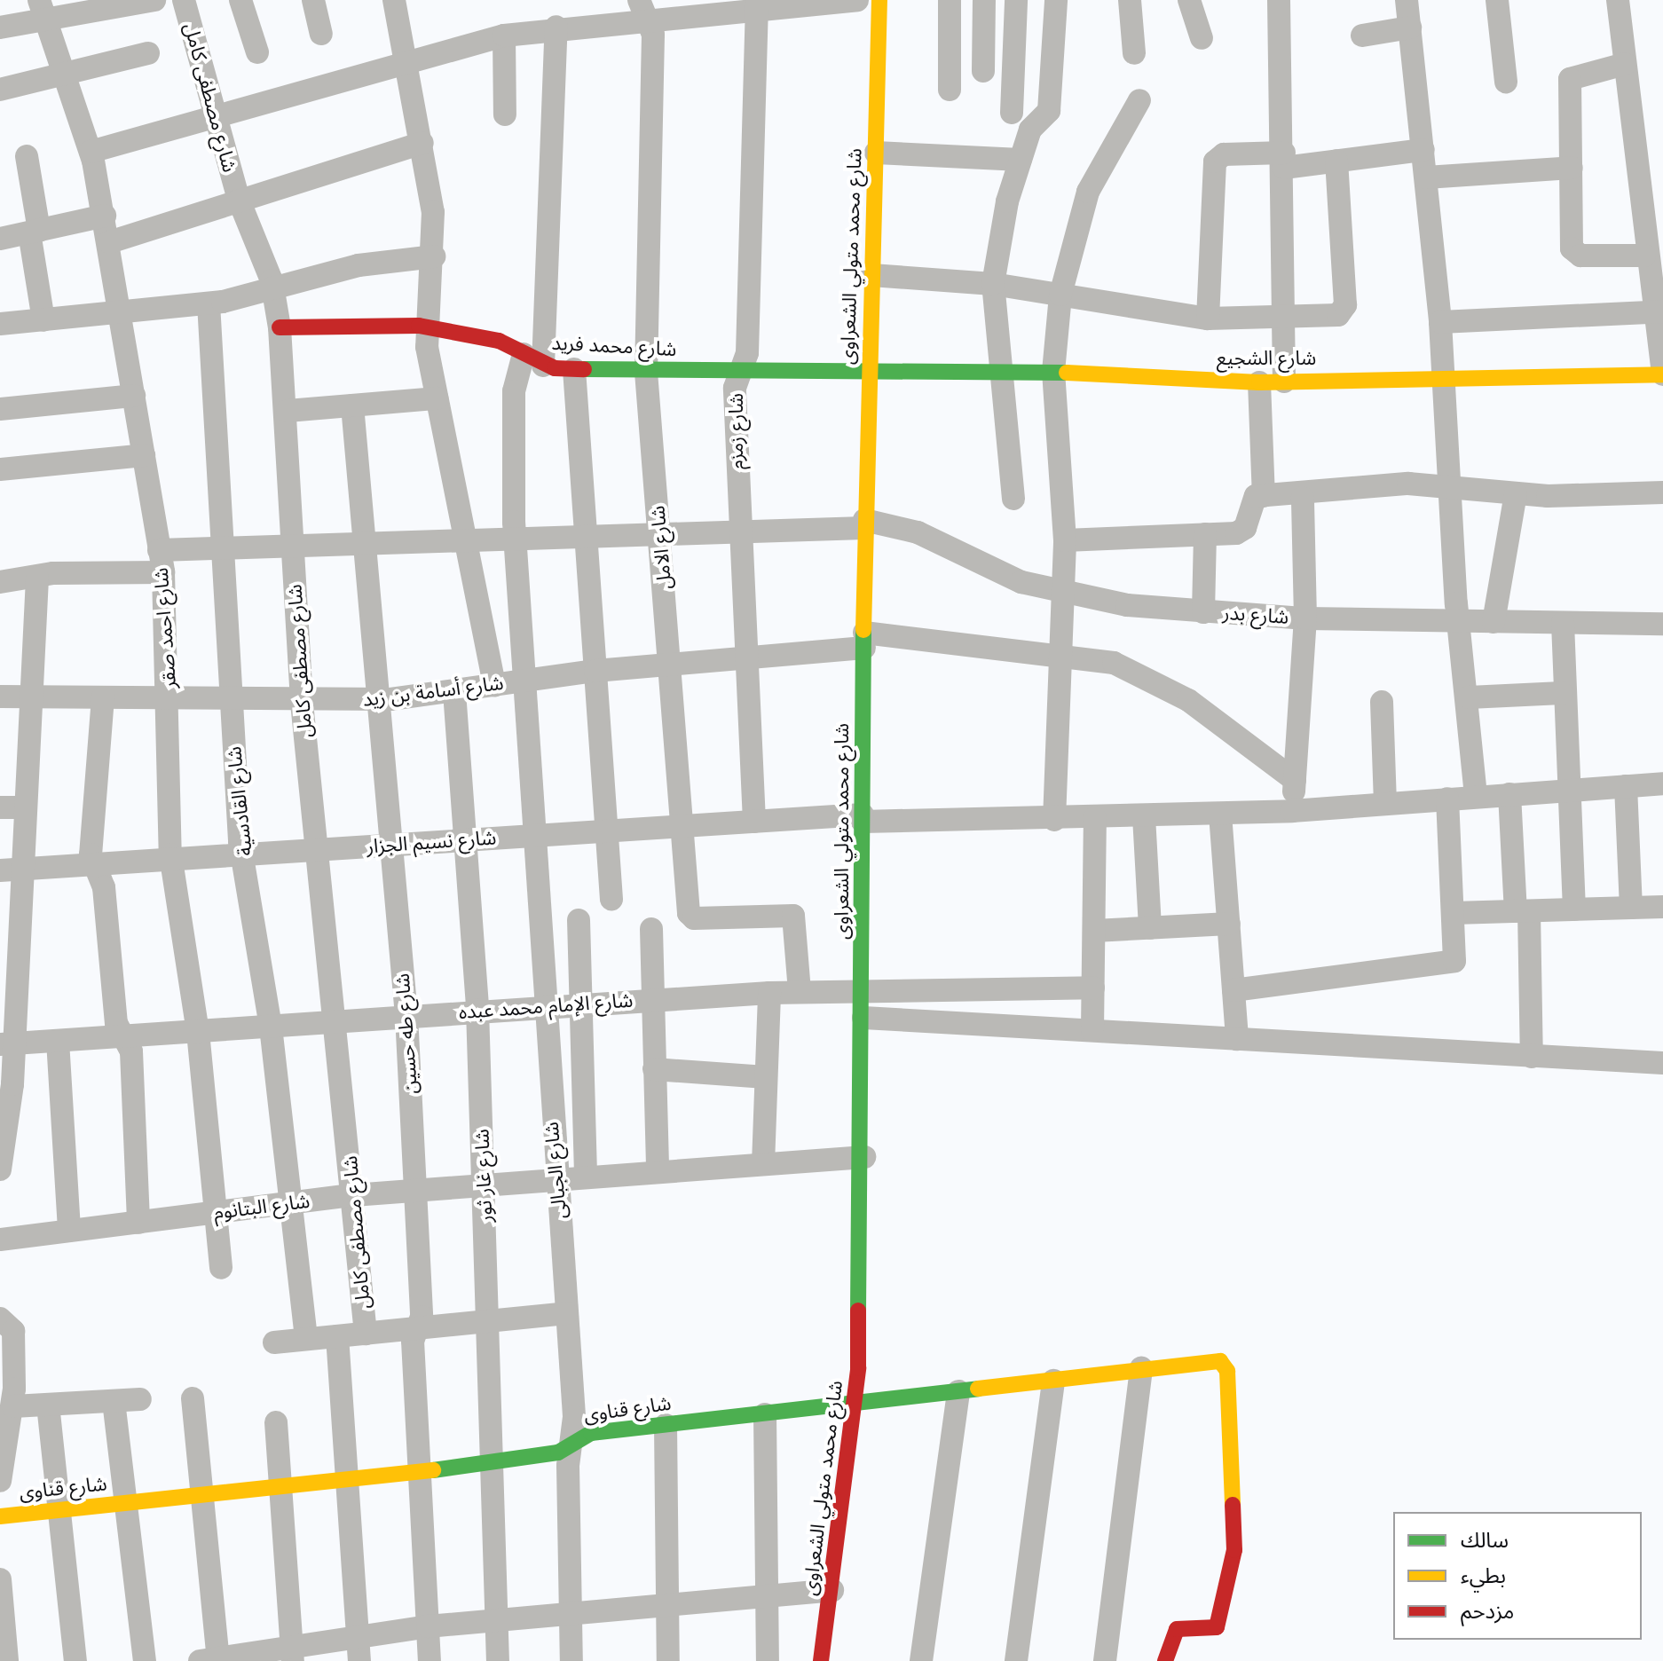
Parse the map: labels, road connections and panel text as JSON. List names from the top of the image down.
{
  "streets": {
    "street": [
      "شارع مصطفى كامل",
      "شارع محمد متولي الشعراوى",
      "شارع محمد فريد",
      "شارع الشجيع",
      "شارع زمزم",
      "شارع الامل",
      "شارع بدر",
      "شارع احمد صقر",
      "شارع أسامة بن زيد",
      "شارع القادسية",
      "شارع نسيم الجزار",
      "شارع الإمام محمد عبده",
      "شارع طه حسين",
      "شارع الجبالى",
      "شارع غار ثور",
      "شارع البتانوم",
      "شارع قناوى"
    ]
  },
  "crossings": [
    ["شارع مصطفى كامل", "شارع محمد فريد"],
    ["شارع مصطفى كامل", "شارع بدر"],
    ["شارع مصطفى كامل", "شارع أسامة بن زيد"],
    ["شارع مصطفى كامل", "شارع نسيم الجزار"],
    ["شارع مصطفى كامل", "شارع الإمام محمد عبده"],
    ["شارع مصطفى كامل", "شارع البتانوم"],
    ["شارع محمد متولي الشعراوى", "شارع محمد فريد"],
    ["شارع محمد متولي الشعراوى", "شارع الشجيع"],
    ["شارع محمد متولي الشعراوى", "شارع بدر"],
    ["شارع محمد متولي الشعراوى", "شارع أسامة بن زيد"],
    ["شارع محمد متولي الشعراوى", "شارع نسيم الجزار"],
    ["شارع محمد متولي الشعراوى", "شارع الإمام محمد عبده"],
    ["شارع محمد متولي الشعراوى", "شارع البتانوم"],
    ["شارع محمد متولي الشعراوى", "شارع قناوى"],
    ["شارع محمد فريد", "شارع الشجيع"],
    ["شارع محمد فريد", "شارع زمزم"],
    ["شارع محمد فريد", "شارع الامل"],
    ["شارع محمد فريد", "شارع الجبالى"],
    ["شارع زمزم", "شارع بدر"],
    ["شارع زمزم", "شارع أسامة بن زيد"],
    ["شارع زمزم", "شارع نسيم الجزار"],
    ["شارع الامل", "شارع بدر"],
    ["شارع الامل", "شارع أسامة بن زيد"],
    ["شارع الامل", "شارع نسيم الجزار"],
    ["شارع الامل", "شارع الإمام محمد عبده"],
    ["شارع بدر", "شارع احمد صقر"],
    ["شارع بدر", "شارع القادسية"],
    ["شارع بدر", "شارع طه حسين"],
    ["شارع بدر", "شارع الجبالى"],
    ["شارع احمد صقر", "شارع أسامة بن زيد"],
    ["شارع احمد صقر", "شارع نسيم الجزار"],
    ["شارع احمد صقر", "شارع الإمام محمد عبده"],
    ["شارع احمد صقر", "شارع البتانوم"],
    ["شارع أسامة بن زيد", "شارع القادسية"],
    ["شارع أسامة بن زيد", "شارع طه حسين"],
    ["شارع أسامة بن زيد", "شارع الجبالى"],
    ["شارع أسامة بن زيد", "شارع غار ثور"],
    ["شارع القادسية", "شارع نسيم الجزار"],
    ["شارع القادسية", "شارع الإمام محمد عبده"],
    ["شارع القادسية", "شارع البتانوم"],
    ["شارع نسيم الجزار", "شارع طه حسين"],
    ["شارع نسيم الجزار", "شارع الجبالى"],
    ["شارع نسيم الجزار", "شارع غار ثور"],
    ["شارع الإمام محمد عبده", "شارع طه حسين"],
    ["شارع الإمام محمد عبده", "شارع الجبالى"],
    ["شارع الإمام محمد عبده", "شارع غار ثور"],
    ["شارع طه حسين", "شارع البتانوم"],
    ["شارع طه حسين", "شارع قناوى"],
    ["شارع الجبالى", "شارع البتانوم"],
    ["شارع الجبالى", "شارع قناوى"],
    ["شارع غار ثور", "شارع البتانوم"],
    ["شارع غار ثور", "شارع قناوى"]
  ],
  "legend": ["سالك", "بطيء", "مزدحم"]
}
